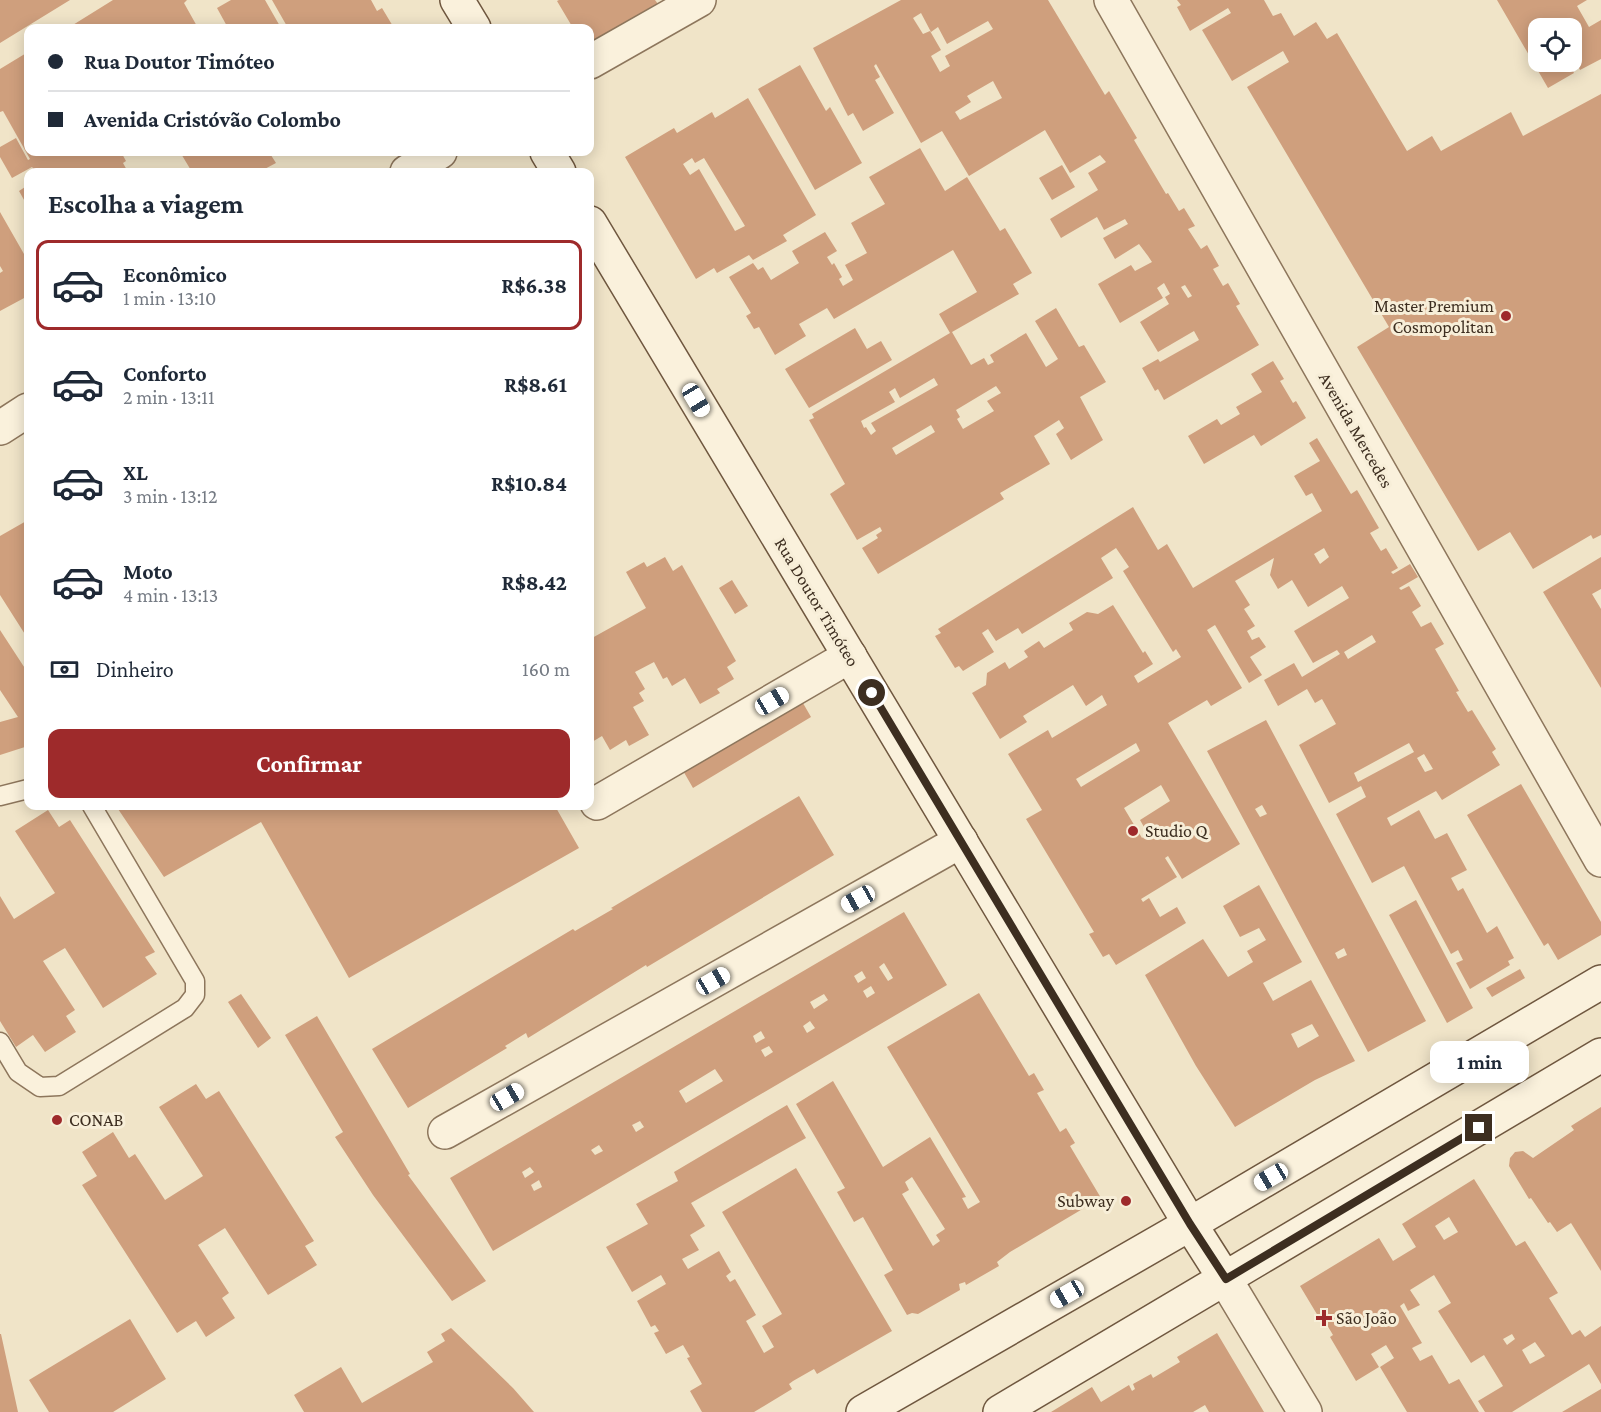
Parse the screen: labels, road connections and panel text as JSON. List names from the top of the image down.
{
  "streets": {
    "main road": ["Avenida Mercedes", "Rua Doutor Timóteo"]
  },
  "places": {
    "other": [
      "Master Premium Cosmopolitan",
      "Studio Q",
      "CONAB",
      "Subway"
    ],
    "health": ["São João"]
  },
  "page": {
    "banner": ["Rua Doutor Timóteo", "Avenida Cristóvão Colombo"],
    "heading": "Escolha a viagem",
    "list": [
      {
        "name": "Econômico",
        "note": "1 min · 13:10",
        "value": "R$6.38"
      },
      {
        "name": "Conforto",
        "note": "2 min · 13:11",
        "value": "R$8.61"
      },
      {
        "name": "XL",
        "note": "3 min · 13:12",
        "value": "R$10.84"
      },
      {
        "name": "Moto",
        "note": "4 min · 13:13",
        "value": "R$8.42"
      }
    ],
    "pay": ["Dinheiro", "160 m"],
    "buttons": "Confirmar",
    "bubble": "1 min"
  }
}
